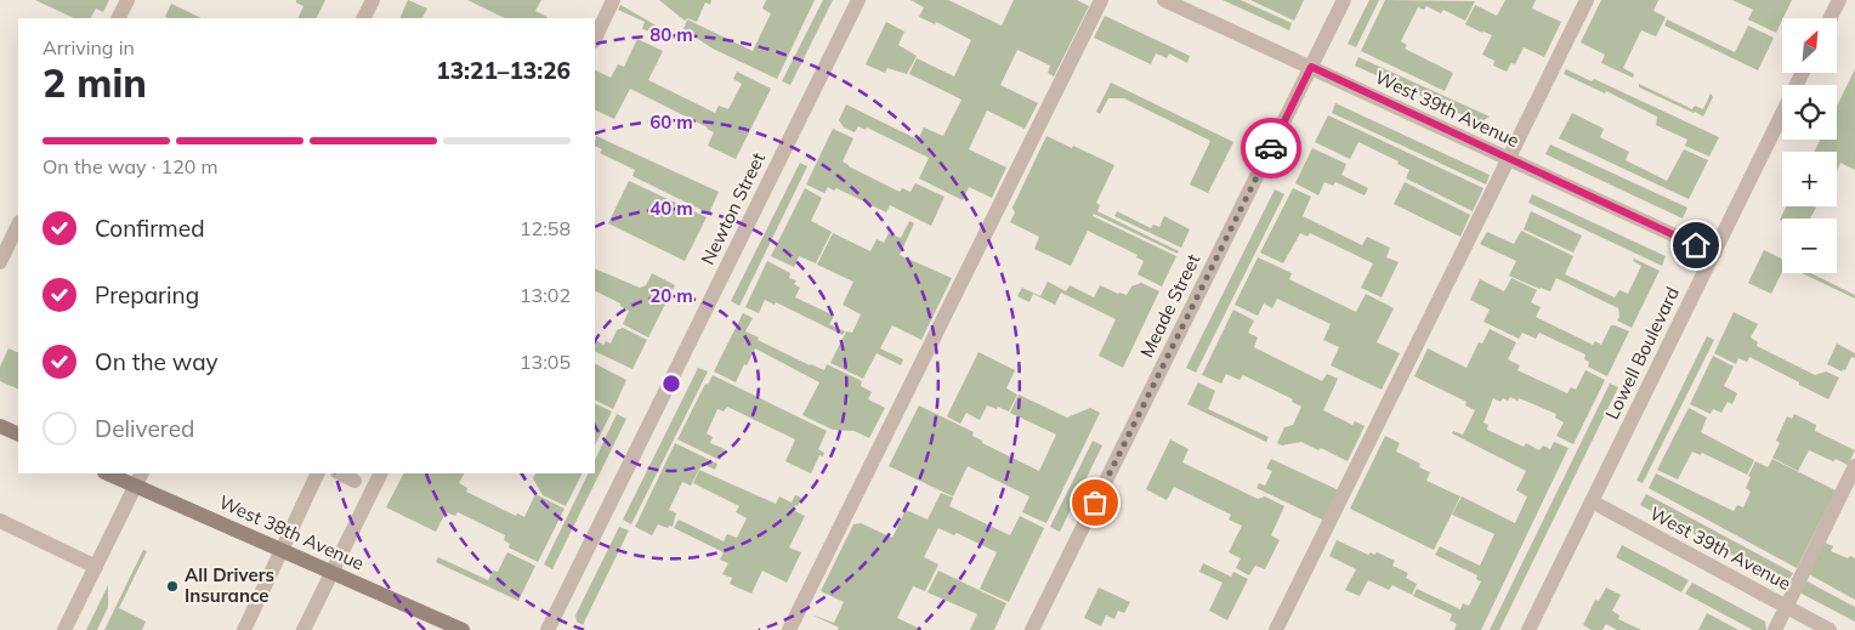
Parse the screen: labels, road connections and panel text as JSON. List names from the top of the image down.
{
  "streets": {
    "main road": ["West 38th Avenue"],
    "street": [
      "West 39th Avenue",
      "Newton Street",
      "Meade Street",
      "Lowell Boulevard"
    ]
  },
  "crossings": [
    ["West 39th Avenue", "Meade Street"],
    ["West 39th Avenue", "Lowell Boulevard"]
  ],
  "places": ["All Drivers Insurance"],
  "north": "top right",
  "page": {
    "map_buttons": ["+", "−"],
    "heading": ["2 min", "Arriving in", "13:21–13:26"],
    "bar": "On the way · 120 m",
    "list": [
      ["Confirmed", "12:58"],
      ["Preparing", "13:02"],
      ["On the way", "13:05"],
      "Delivered"
    ]
  },
  "rings": [
    "80 m",
    "60 m",
    "40 m",
    "20 m"
  ]
}
